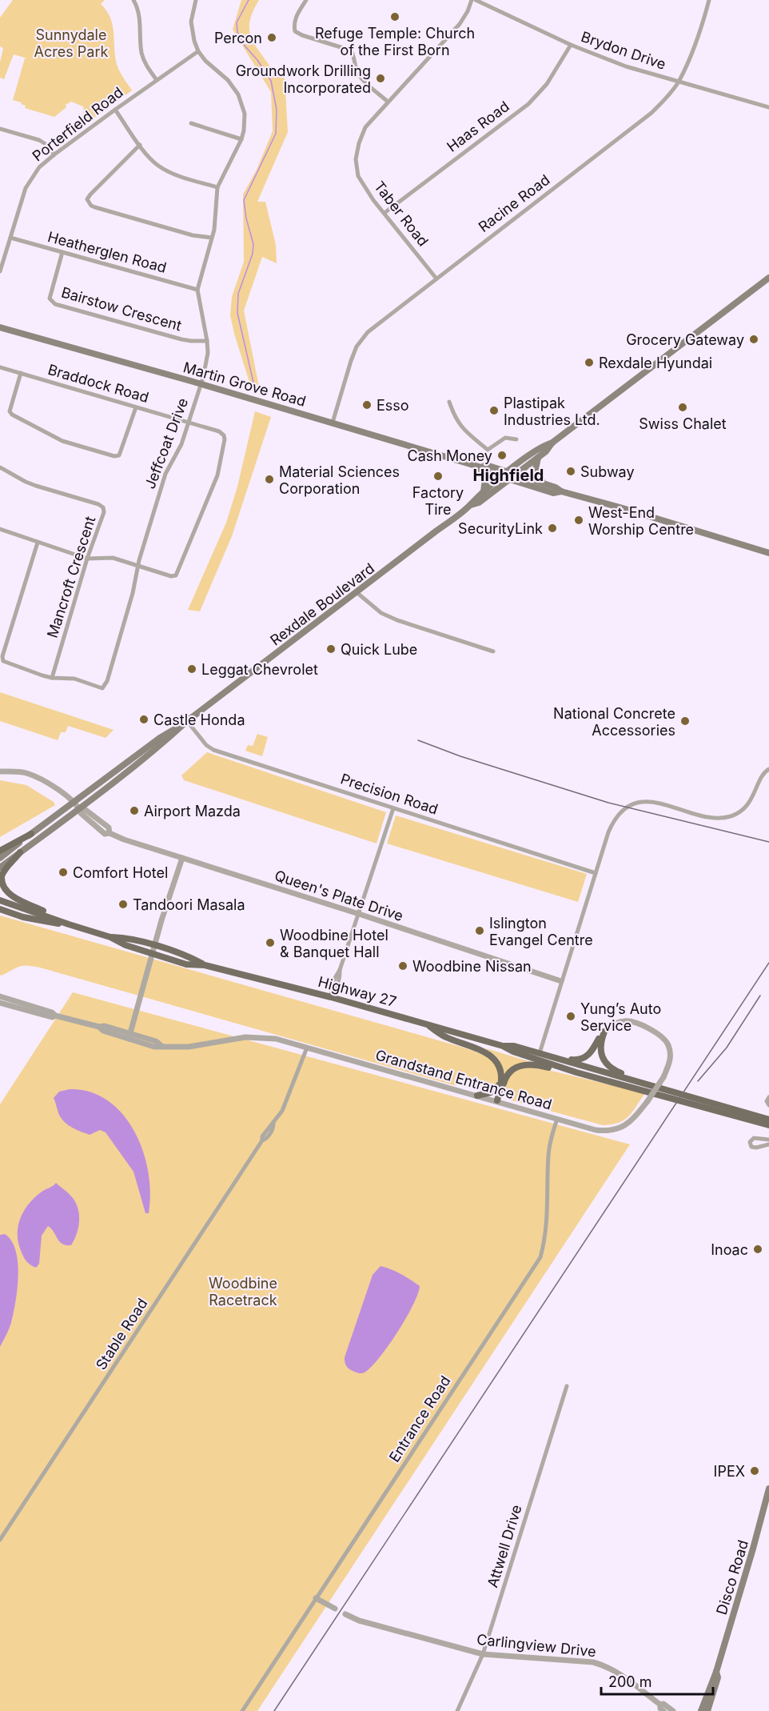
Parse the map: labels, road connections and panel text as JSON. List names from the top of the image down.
{
  "streets": {
    "main road": [
      "Martin Grove Road",
      "Rexdale Boulevard",
      "Highway 27",
      "Disco Road"
    ],
    "street": [
      "Brydon Drive",
      "Porterfield Road",
      "Haas Road",
      "Racine Road",
      "Taber Road",
      "Heatherglen Road",
      "Bairstow Crescent",
      "Braddock Road",
      "Jeffcoat Drive",
      "Mancroft Crescent",
      "Precision Road",
      "Queen's Plate Drive",
      "Grandstand Entrance Road",
      "Stable Road",
      "Entrance Road",
      "Attwell Drive",
      "Carlingview Drive"
    ]
  },
  "crossings": [
    ["Brydon Drive", "Haas Road"],
    ["Brydon Drive", "Racine Road"],
    ["Porterfield Road", "Heatherglen Road"],
    ["Porterfield Road", "Jeffcoat Drive"],
    ["Haas Road", "Taber Road"],
    ["Racine Road", "Taber Road"],
    ["Racine Road", "Martin Grove Road"],
    ["Heatherglen Road", "Bairstow Crescent"],
    ["Heatherglen Road", "Jeffcoat Drive"],
    ["Bairstow Crescent", "Jeffcoat Drive"],
    ["Braddock Road", "Jeffcoat Drive"],
    ["Martin Grove Road", "Jeffcoat Drive"],
    ["Martin Grove Road", "Rexdale Boulevard"],
    ["Jeffcoat Drive", "Mancroft Crescent"],
    ["Rexdale Boulevard", "Precision Road"],
    ["Rexdale Boulevard", "Queen's Plate Drive"],
    ["Grandstand Entrance Road", "Stable Road"],
    ["Grandstand Entrance Road", "Entrance Road"],
    ["Attwell Drive", "Carlingview Drive"]
  ],
  "districts": ["Highfield"],
  "parks": ["Sunnydale Acres Park", "Woodbine Racetrack"],
  "places": [
    "Refuge Temple: Church of the First Born",
    "Percon",
    "Groundwork Drilling Incorporated",
    "Grocery Gateway",
    "Rexdale Hyundai",
    "Esso",
    "Swiss Chalet",
    "Plastipak Industries Ltd.",
    "Cash Money",
    "Subway",
    "Factory Tire",
    "Material Sciences Corporation",
    "West-End Worship Centre",
    "SecurityLink",
    "Quick Lube",
    "Leggat Chevrolet",
    "Castle Honda",
    "National Concrete Accessories",
    "Airport Mazda",
    "Comfort Hotel",
    "Tandoori Masala",
    "Islington Evangel Centre",
    "Woodbine Hotel & Banquet Hall",
    "Woodbine Nissan",
    "Yung’s Auto Service",
    "Inoac",
    "IPEX"
  ],
  "scale_bar": "200 m"
}
